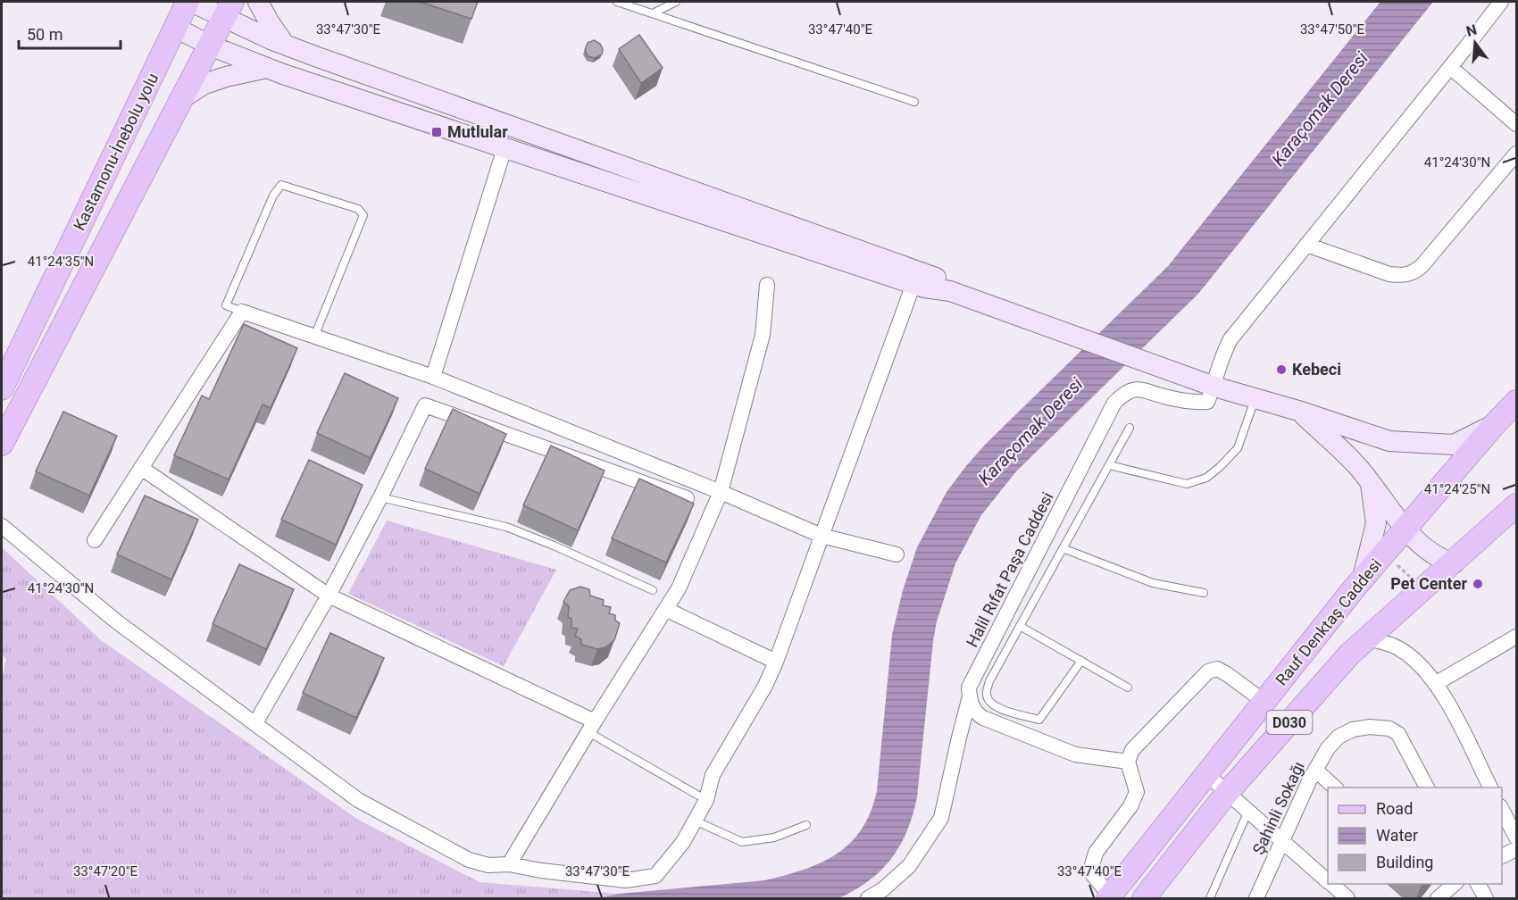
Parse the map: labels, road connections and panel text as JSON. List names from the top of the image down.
{
  "streets": {
    "main road": ["Kastamonu-İnebolu yolu", "Rauf Denktaş Caddesi", "D030"],
    "street": ["Halil Rıfat Paşa Caddesi", "Şahinli Sokağı"]
  },
  "water": ["Karaçomak Deresi"],
  "places": {
    "transit": ["Mutlular"],
    "other": ["Kebeci", "Pet Center"]
  },
  "legend": ["Road", "Water", "Building"],
  "scale_bar": "50 m",
  "north": "top",
  "coordinates": [
    "33°47'30\"E",
    "33°47'40\"E",
    "33°47'50\"E",
    "41°24'30\"N",
    "41°24'35\"N",
    "41°24'25\"N",
    "33°47'20\"E"
  ]
}
